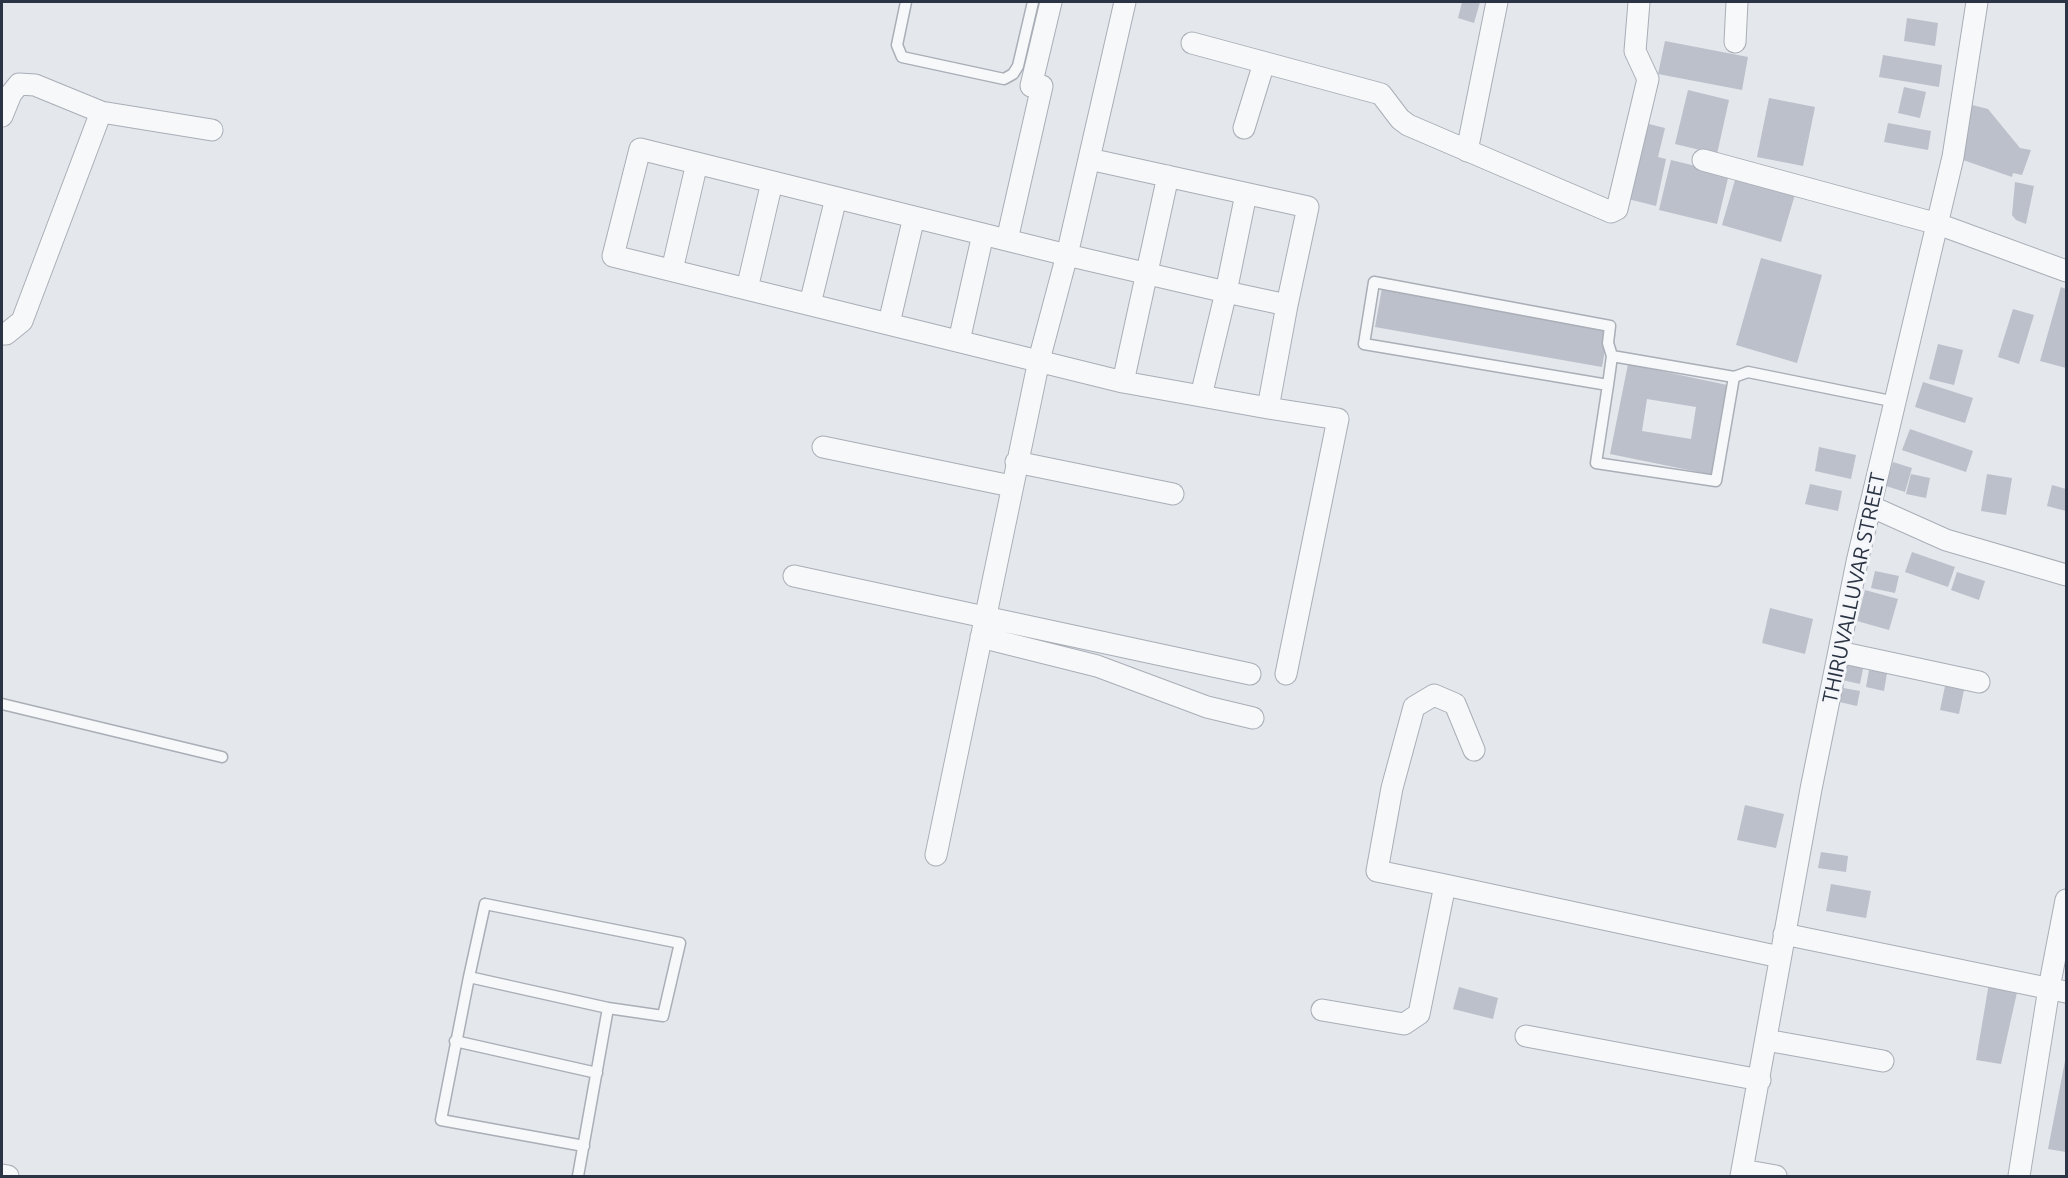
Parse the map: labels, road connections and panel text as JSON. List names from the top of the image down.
{
  "streets": {
    "street": ["THIRUVALLUVAR STREET"]
  }
}
